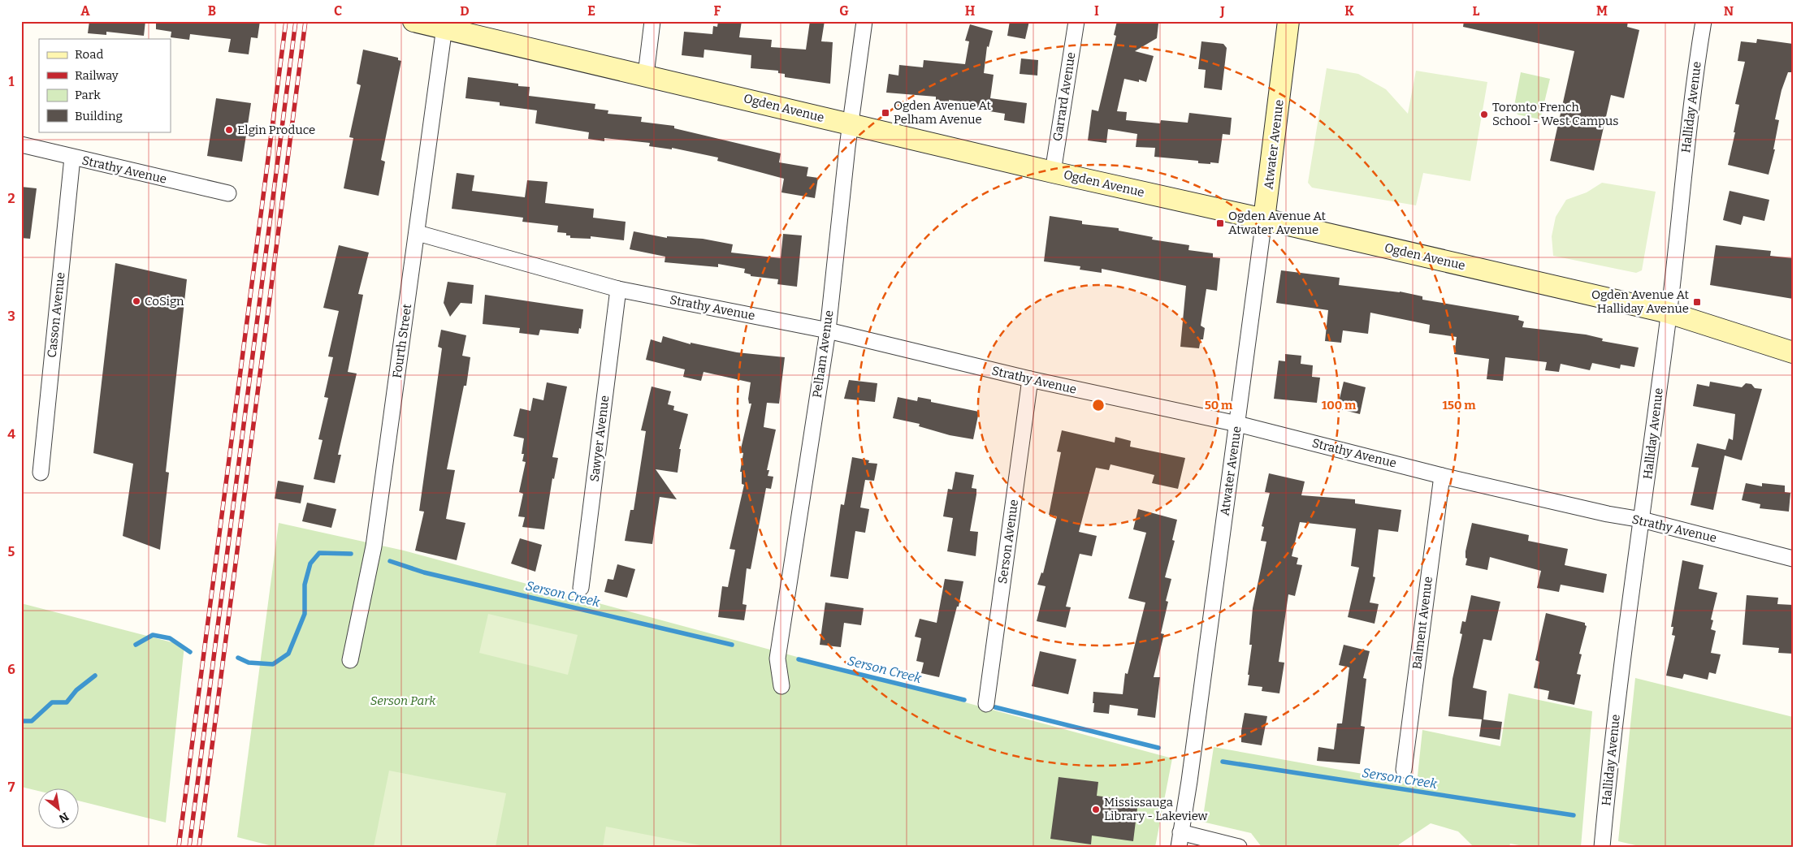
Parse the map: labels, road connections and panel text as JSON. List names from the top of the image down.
{
  "streets": {
    "street": [
      "Garrard Avenue",
      "Halliday Avenue",
      "Ogden Avenue",
      "Atwater Avenue",
      "Strathy Avenue",
      "Casson Avenue",
      "Fourth Street",
      "Pelham Avenue",
      "Sawyer Avenue",
      "Serson Avenue",
      "Balment Avenue"
    ]
  },
  "crossings": [
    ["Garrard Avenue", "Ogden Avenue"],
    ["Halliday Avenue", "Ogden Avenue"],
    ["Halliday Avenue", "Strathy Avenue"],
    ["Ogden Avenue", "Atwater Avenue"],
    ["Ogden Avenue", "Fourth Street"],
    ["Ogden Avenue", "Pelham Avenue"],
    ["Atwater Avenue", "Strathy Avenue"],
    ["Strathy Avenue", "Casson Avenue"],
    ["Strathy Avenue", "Fourth Street"],
    ["Strathy Avenue", "Pelham Avenue"],
    ["Strathy Avenue", "Sawyer Avenue"],
    ["Strathy Avenue", "Serson Avenue"],
    ["Strathy Avenue", "Balment Avenue"]
  ],
  "water": ["Serson Creek"],
  "parks": ["Serson Park"],
  "places": {
    "transit": ["Ogden Avenue At Pelham Avenue", "Ogden Avenue At Atwater Avenue", "Ogden Avenue At Halliday Avenue"],
    "other": [
      "Toronto French School - West Campus",
      "Elgin Produce",
      "CoSign",
      "Mississauga Library - Lakeview"
    ]
  },
  "legend": [
    "Road",
    "Railway",
    "Park",
    "Building"
  ],
  "north": "bottom right",
  "grid": {
    "columns": [
      "A",
      "B",
      "C",
      "D",
      "E",
      "F",
      "G",
      "H",
      "I",
      "J",
      "K",
      "L",
      "M",
      "N"
    ],
    "rows": [
      "1",
      "2",
      "3",
      "4",
      "5",
      "6",
      "7"
    ]
  },
  "rings": ["50 m", "100 m", "150 m"]
}
